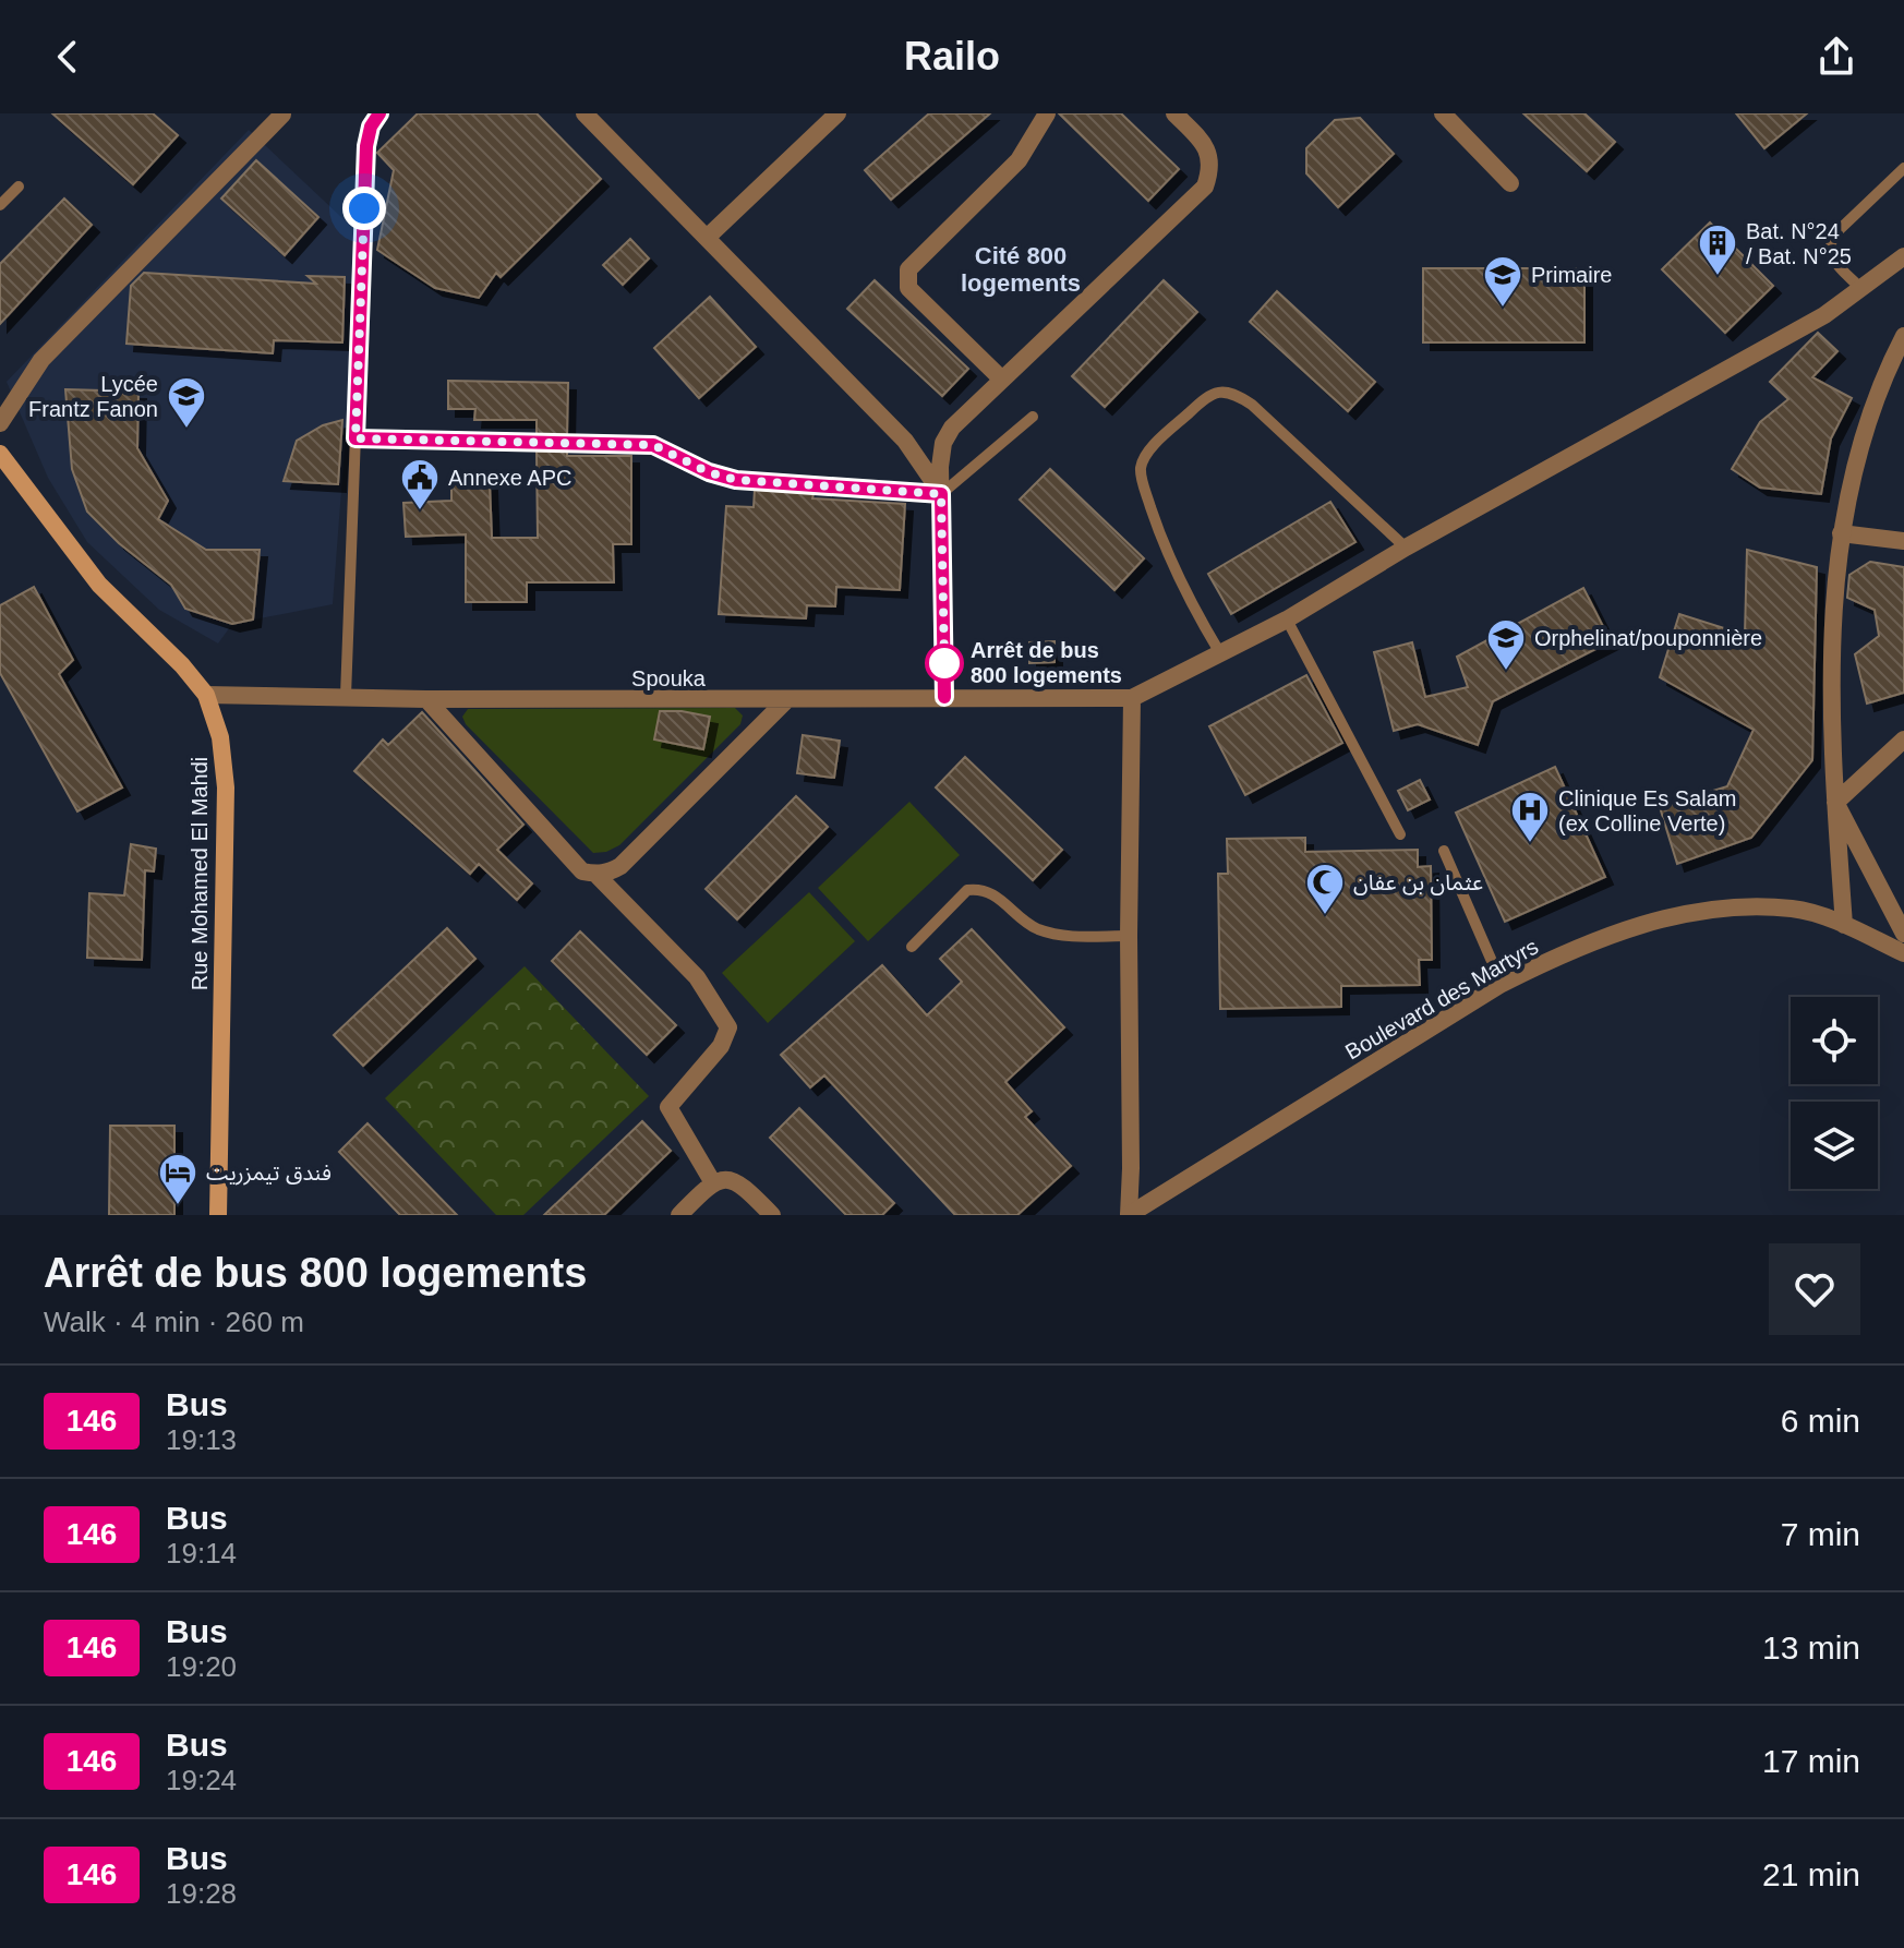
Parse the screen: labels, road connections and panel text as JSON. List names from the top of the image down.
{
  "streets": {
    "main road": ["Rue Mohamed El Mahdi"],
    "street": ["Spouka", "Boulevard des Martyrs"]
  },
  "crossings": [
    ["Spouka", "Rue Mohamed El Mahdi"]
  ],
  "districts": ["Cité 800 logements"],
  "places": {
    "building": ["Bat. N°24 / Bat. N°25"],
    "school or university": ["Primaire", "Lycée Frantz Fanon", "Orphelinat/pouponnière"],
    "public building": ["Annexe APC"],
    "other": ["Arrêt de bus 800 logements"],
    "hospital": ["Clinique Es Salam (ex Colline Verte)"],
    "mosque": ["عثمان بن عفان"],
    "hotel": ["فندق تيمزريت"]
  },
  "lines": ["bus line 146"],
  "page": {
    "header": "Railo",
    "heading": ["Arrêt de bus 800 logements", "Walk · 4 min · 260 m"],
    "list": [
      {
        "mark": "146",
        "name": "Bus",
        "note": "19:13",
        "value": "6 min"
      },
      {
        "mark": "146",
        "name": "Bus",
        "note": "19:14",
        "value": "7 min"
      },
      {
        "mark": "146",
        "name": "Bus",
        "note": "19:20",
        "value": "13 min"
      },
      {
        "mark": "146",
        "name": "Bus",
        "note": "19:24",
        "value": "17 min"
      },
      {
        "mark": "146",
        "name": "Bus",
        "note": "19:28",
        "value": "21 min"
      }
    ]
  }
}
